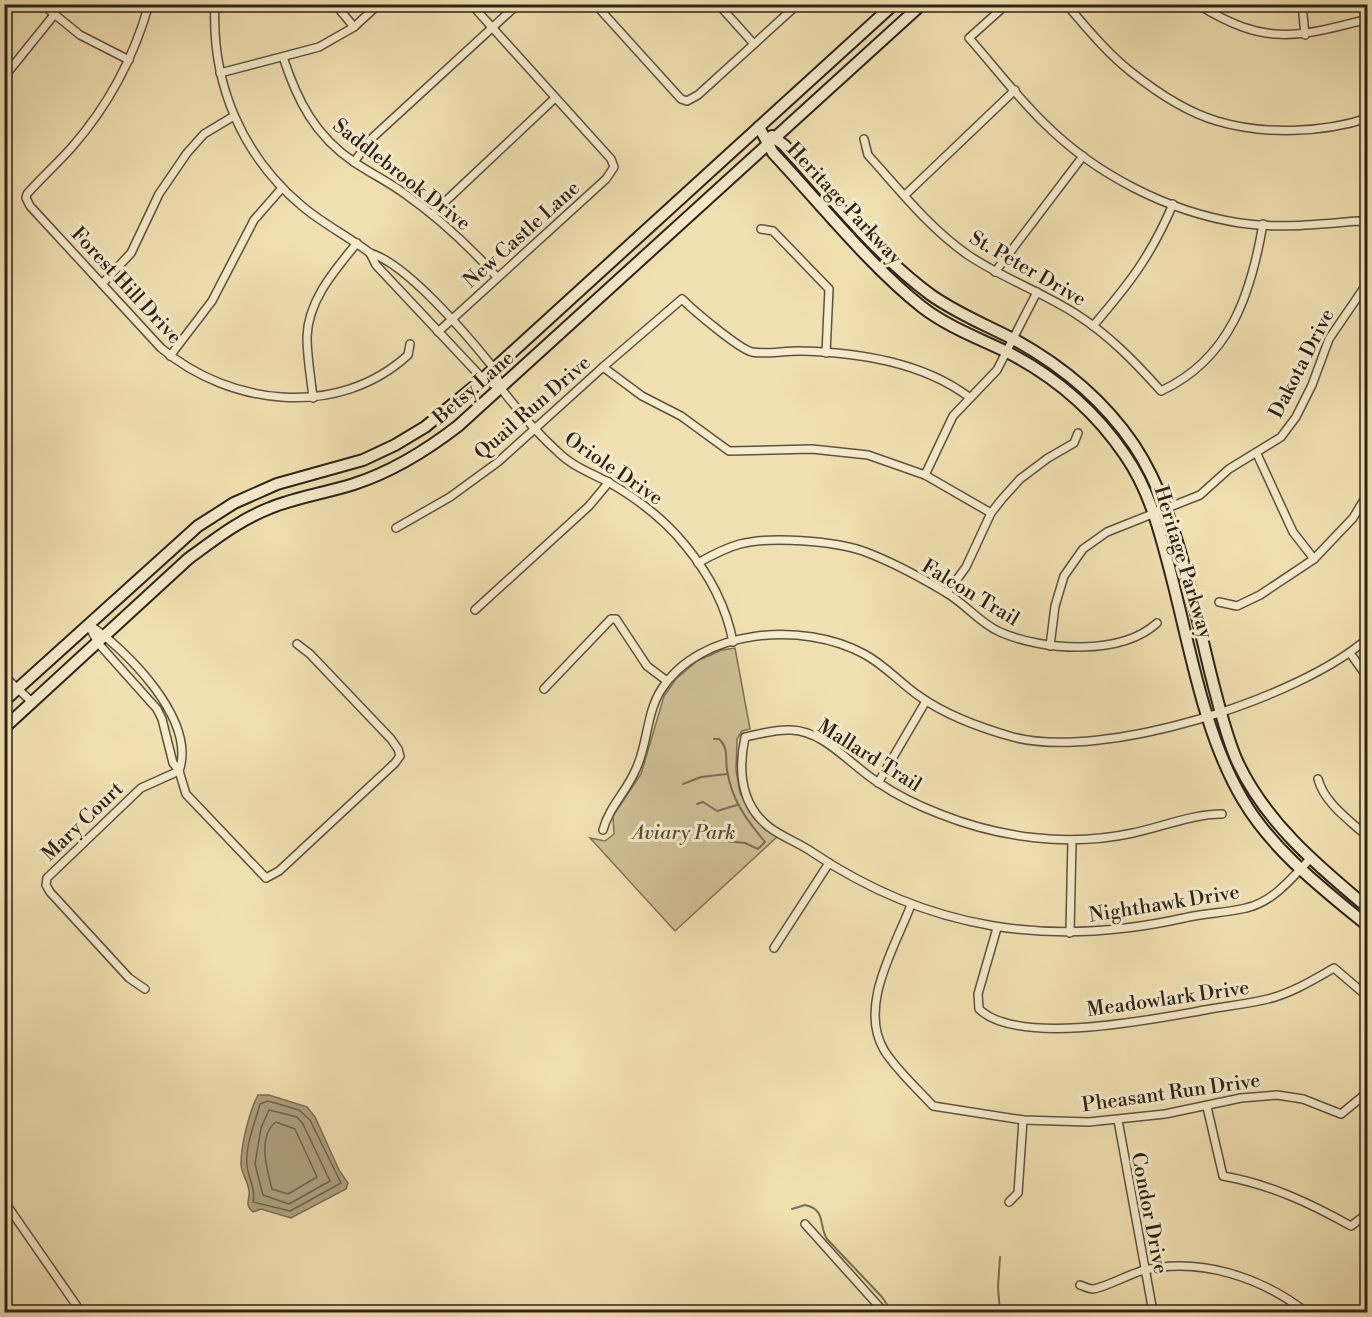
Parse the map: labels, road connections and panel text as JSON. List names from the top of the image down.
{
  "streets": {
    "main road": ["Heritage Parkway", "Betsy Lane"],
    "street": [
      "Saddlebrook Drive",
      "New Castle Lane",
      "St. Peter Drive",
      "Forest Hill Drive",
      "Dakota Drive",
      "Quail Run Drive",
      "Oriole Drive",
      "Falcon Trail",
      "Mallard Trail",
      "Mary Court",
      "Nighthawk Drive",
      "Meadowlark Drive",
      "Pheasant Run Drive",
      "Condor Drive"
    ]
  },
  "crossings": [
    ["Saddlebrook Drive", "New Castle Lane"],
    ["Heritage Parkway", "Dakota Drive"],
    ["Heritage Parkway", "Betsy Lane"],
    ["Heritage Parkway", "Nighthawk Drive"],
    ["New Castle Lane", "Oriole Drive"],
    ["Dakota Drive", "Falcon Trail"],
    ["Betsy Lane", "Oriole Drive"],
    ["Quail Run Drive", "Oriole Drive"],
    ["Oriole Drive", "Falcon Trail"],
    ["Mallard Trail", "Nighthawk Drive"],
    ["Nighthawk Drive", "Meadowlark Drive"],
    ["Nighthawk Drive", "Pheasant Run Drive"],
    ["Pheasant Run Drive", "Condor Drive"]
  ],
  "parks": ["Aviary Park"]
}
